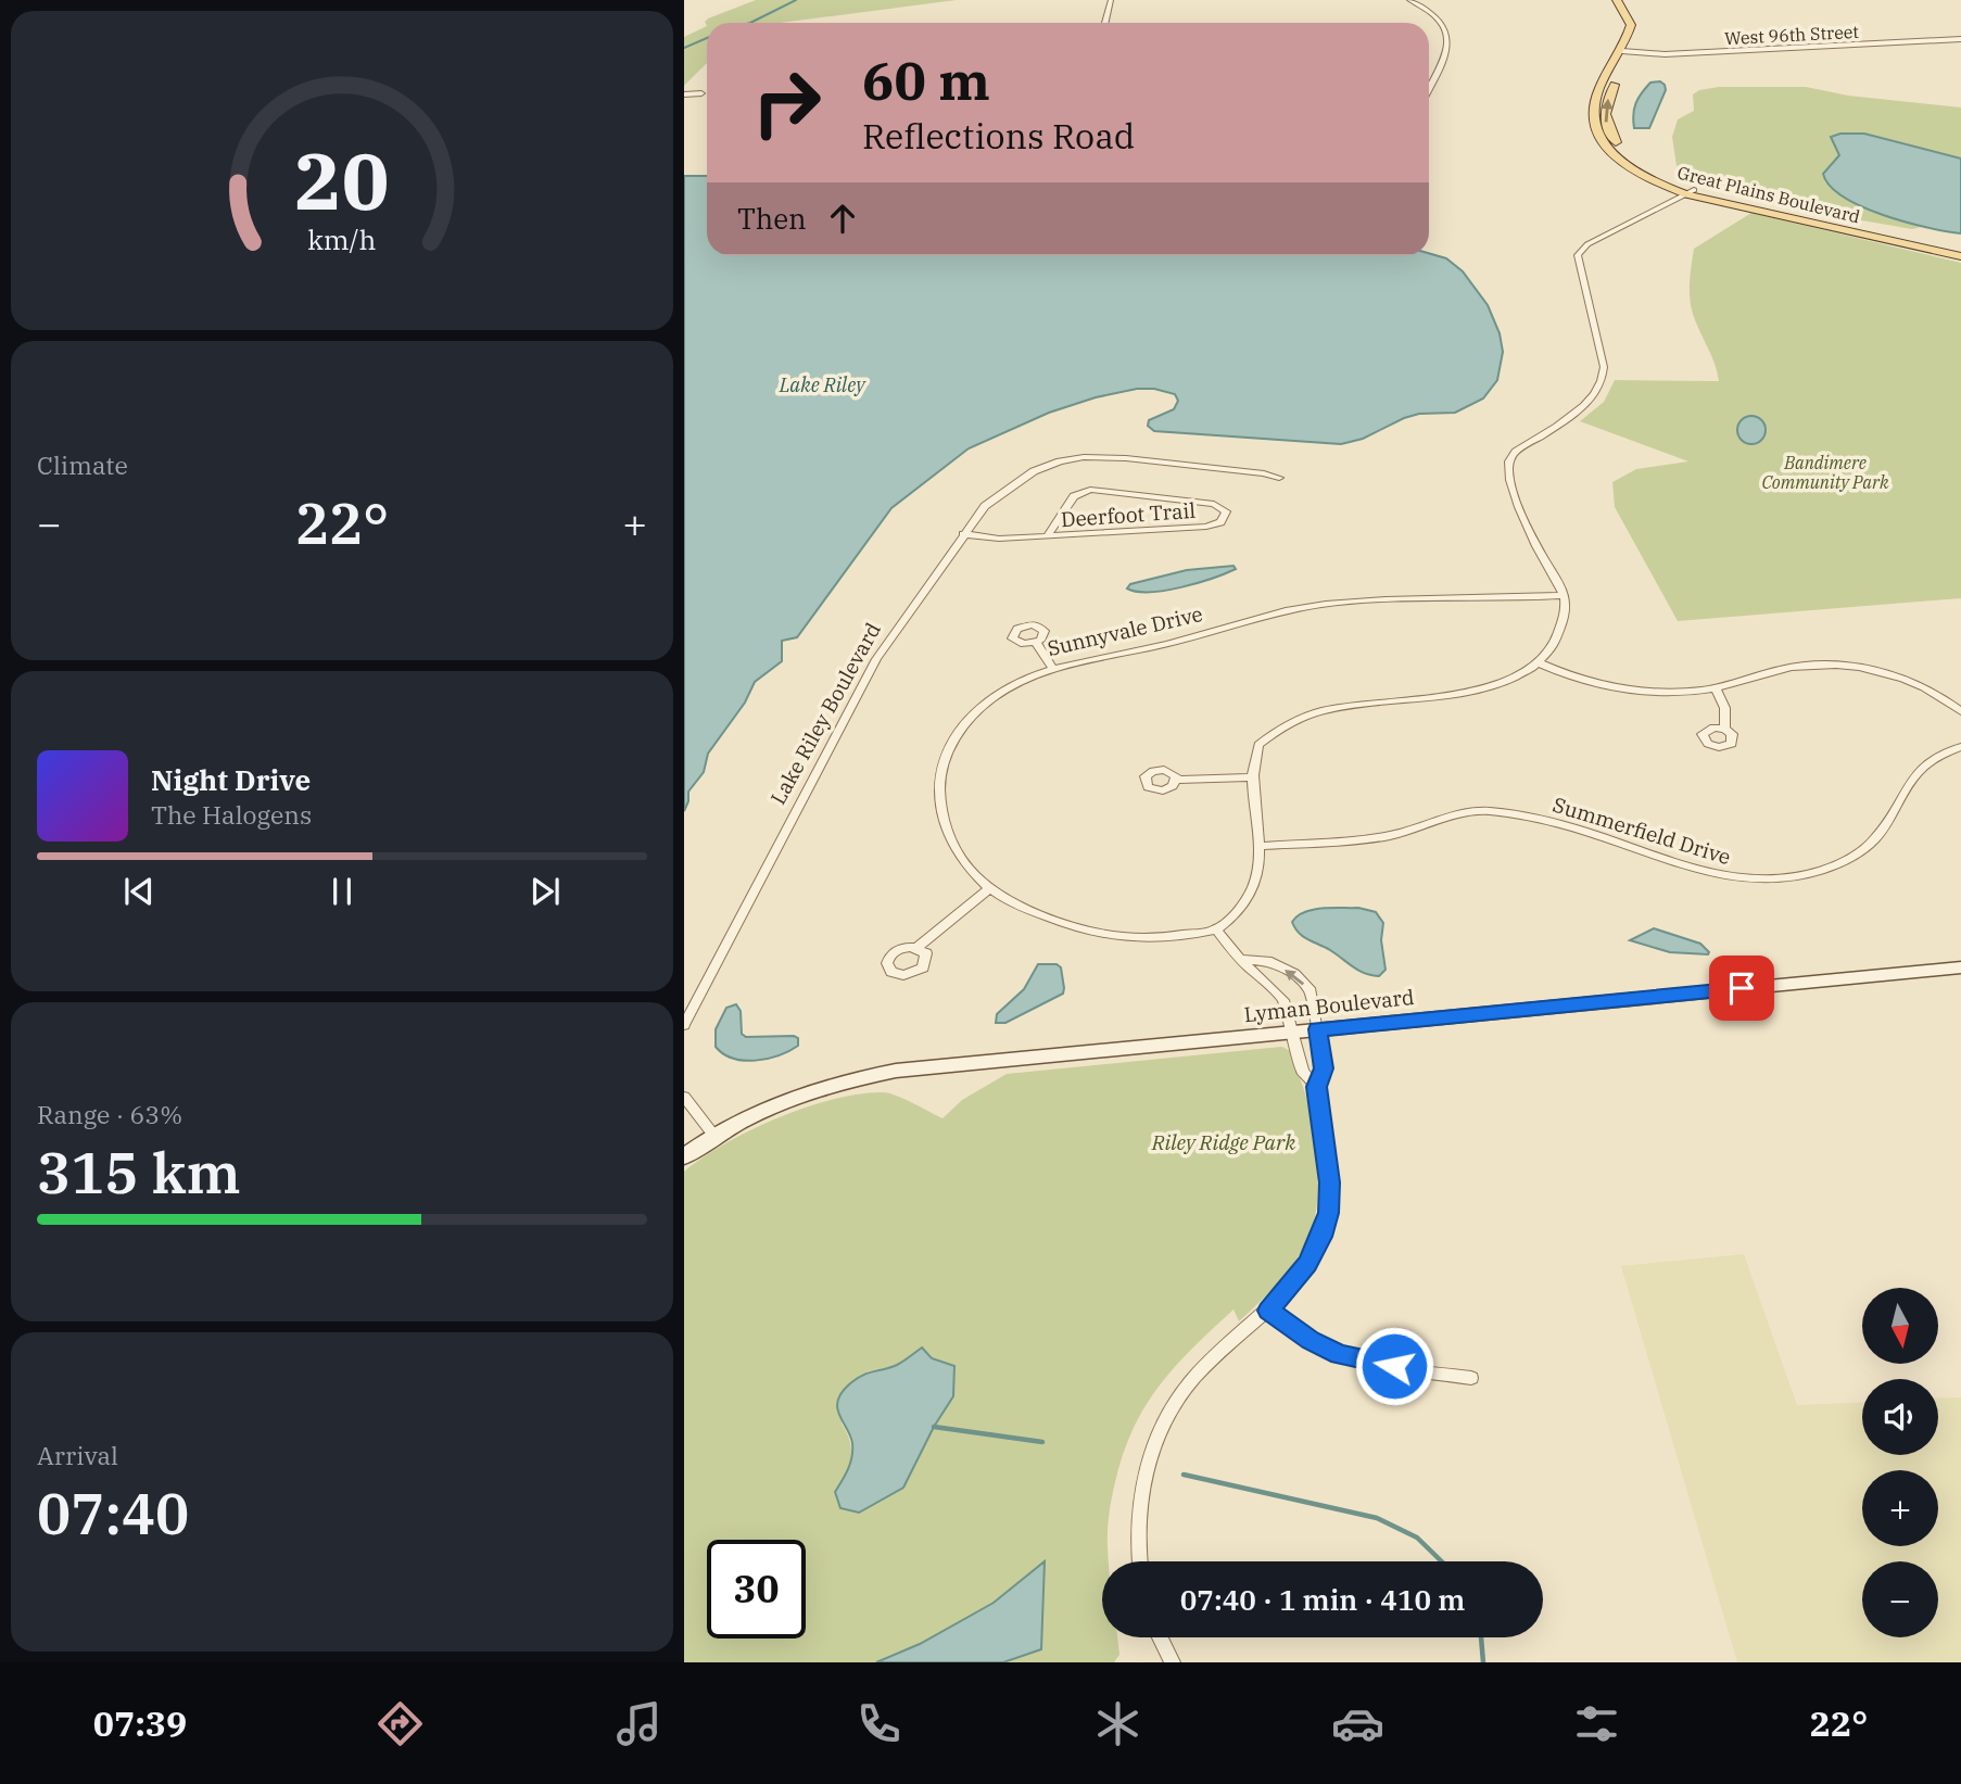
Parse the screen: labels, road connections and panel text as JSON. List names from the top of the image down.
{
  "streets": {
    "main road": ["Great Plains Boulevard"],
    "street": [
      "West 96th Street",
      "Deerfoot Trail",
      "Sunnyvale Drive",
      "Lake Riley Boulevard",
      "Summerfield Drive",
      "Lyman Boulevard"
    ]
  },
  "crossings": [
    ["West 96th Street", "Great Plains Boulevard"],
    ["Deerfoot Trail", "Lake Riley Boulevard"]
  ],
  "water": ["Lake Riley"],
  "parks": ["Bandimere Community Park", "Riley Ridge Park"],
  "north": "bottom",
  "page": {
    "turn": ["60 m", "Reflections Road"],
    "then": "Then",
    "tile": [
      "Climate",
      ["Range · 63%", "315 km"],
      ["Arrival", "07:40"]
    ],
    "heat": ["−", "22°", "+"],
    "song": ["Night Drive", "The Halogens"],
    "map_buttons": ["+", "−"],
    "limit": "30",
    "trip": "07:40 · 1 min · 410 m",
    "tabs": ["07:39", "22°"],
    "gauge": ["20", "km/h"]
  }
}
